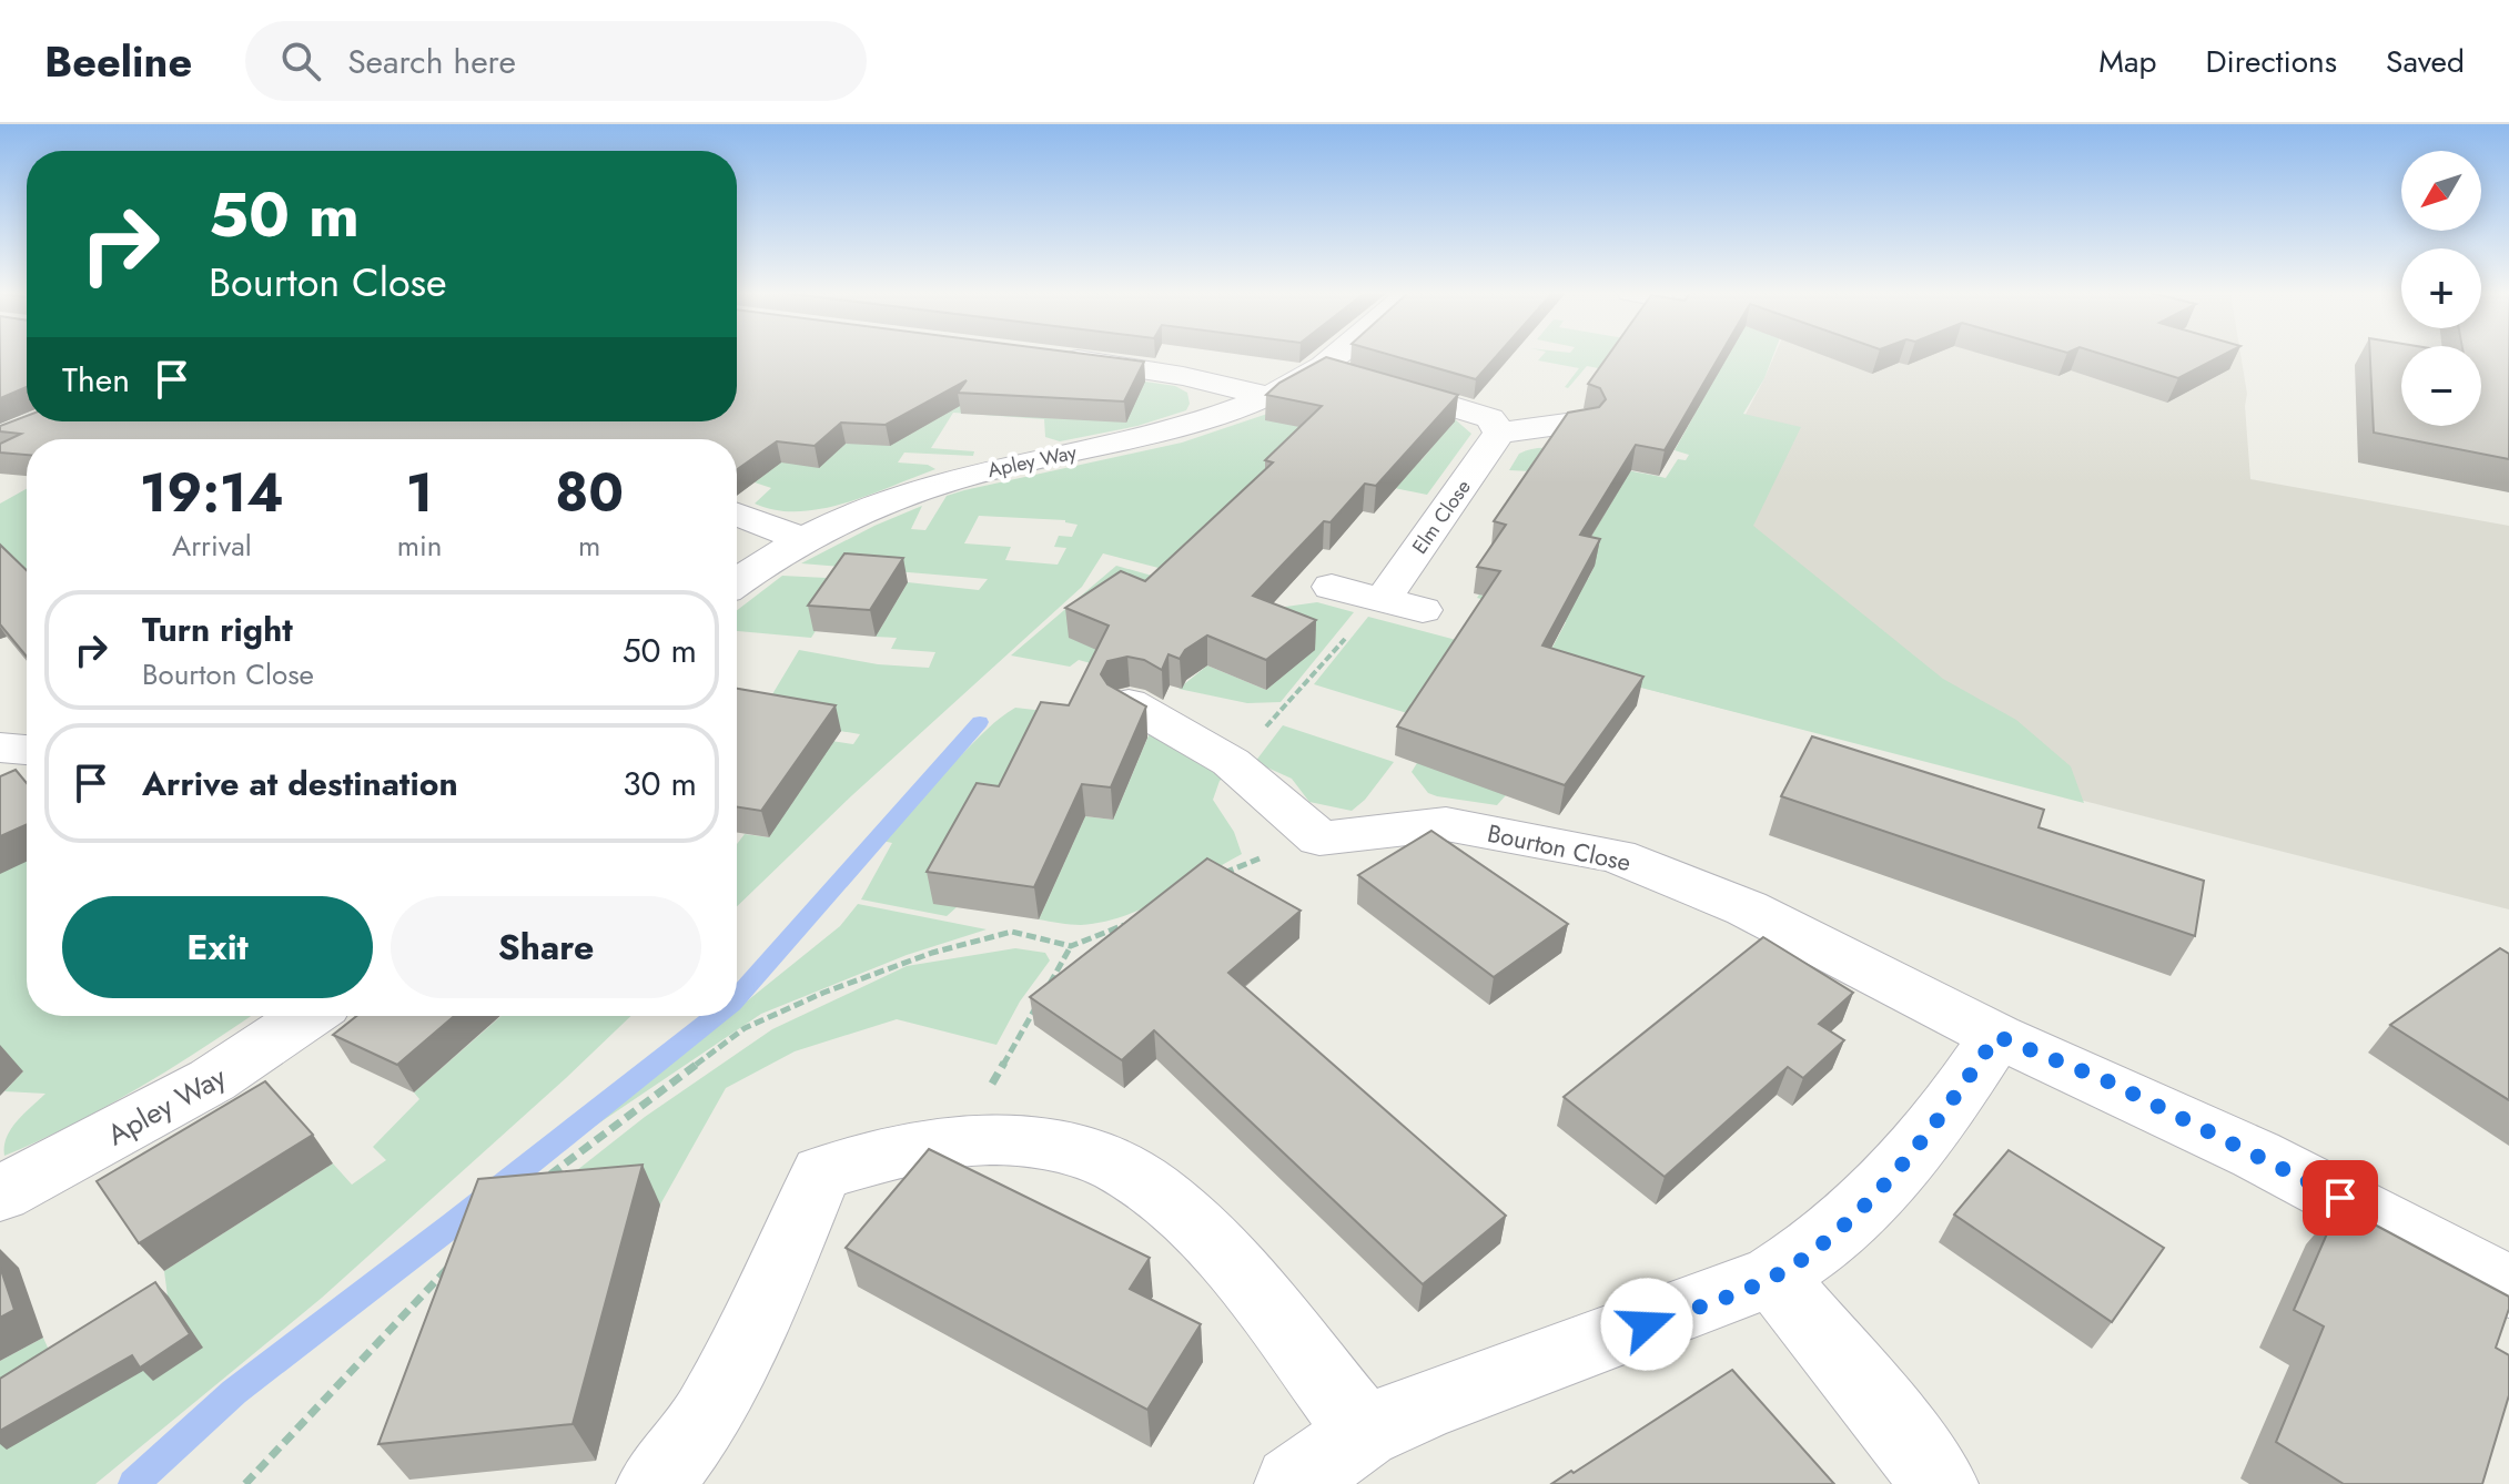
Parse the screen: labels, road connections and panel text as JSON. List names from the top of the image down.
{
  "streets": {
    "street": ["Apley Way", "Elm Close", "Bourton Close"]
  },
  "north": "bottom left",
  "page": {
    "header": "Beeline",
    "search": "Search here",
    "nav": ["Map", "Directions", "Saved"],
    "map_buttons": ["+", "−"],
    "turn": ["50 m", "Bourton Close"],
    "then": "Then",
    "eta": [
      "19:14",
      "Arrival",
      "1",
      "min",
      "80",
      "m"
    ],
    "list": [
      {
        "name": "Turn right",
        "note": "Bourton Close",
        "value": "50 m"
      },
      {
        "name": "Arrive at destination",
        "value": "30 m"
      }
    ],
    "buttons": ["Exit", "Share"]
  }
}
